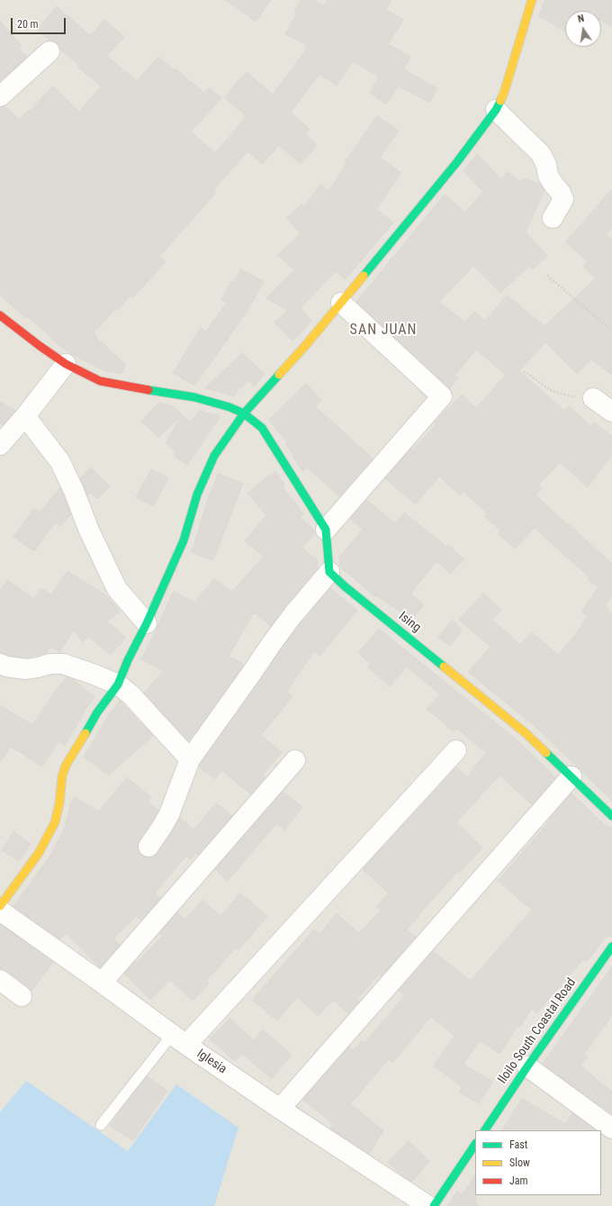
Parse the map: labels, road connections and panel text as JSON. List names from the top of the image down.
{
  "streets": {
    "street": ["Ising", "Iloilo South Coastal Road", "Iglesia"]
  },
  "districts": ["SAN JUAN"],
  "legend": ["Fast", "Slow", "Jam"],
  "scale_bar": "20 m",
  "north": "top"
}
